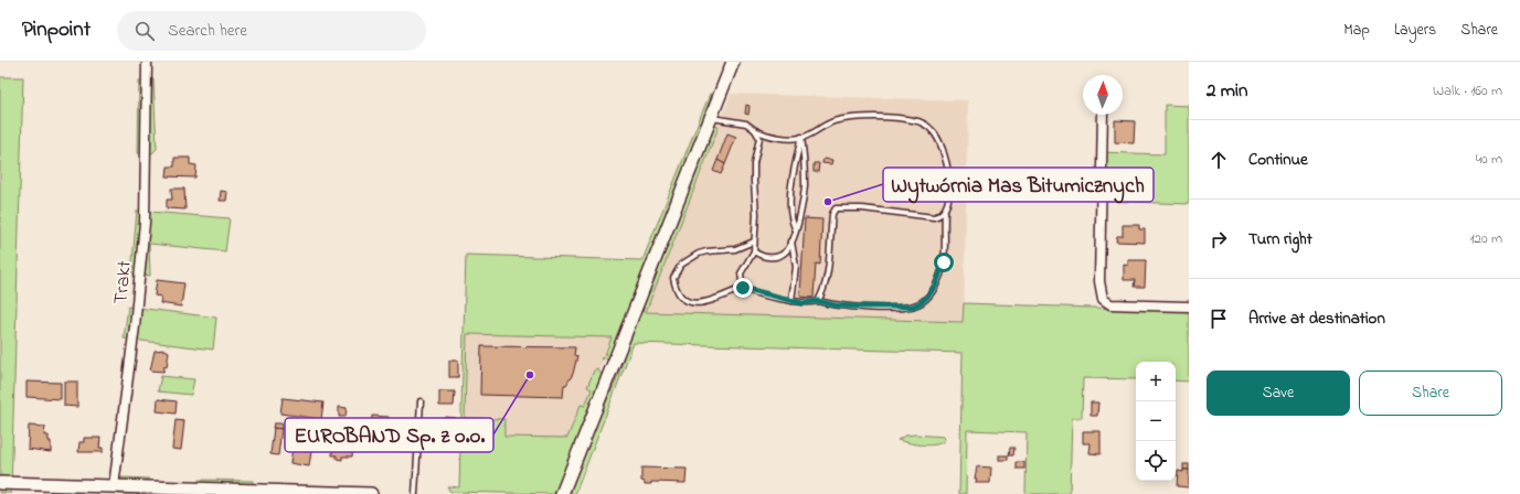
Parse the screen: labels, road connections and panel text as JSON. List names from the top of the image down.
{
  "streets": {
    "street": ["Trakt"]
  },
  "places": ["Wytwórnia Mas Bitumicznych", "EUROBAND Sp. z o.o."],
  "north": "top",
  "page": {
    "header": "Pinpoint",
    "search": "Search here",
    "nav": ["Map", "Layers", "Share"],
    "heading": ["2 min", "Walk · 160 m"],
    "list": [
      ["Continue", "40 m"],
      ["Turn right", "120 m"],
      "Arrive at destination"
    ],
    "buttons": ["Save", "Share"],
    "map_buttons": ["+", "−"]
  }
}
